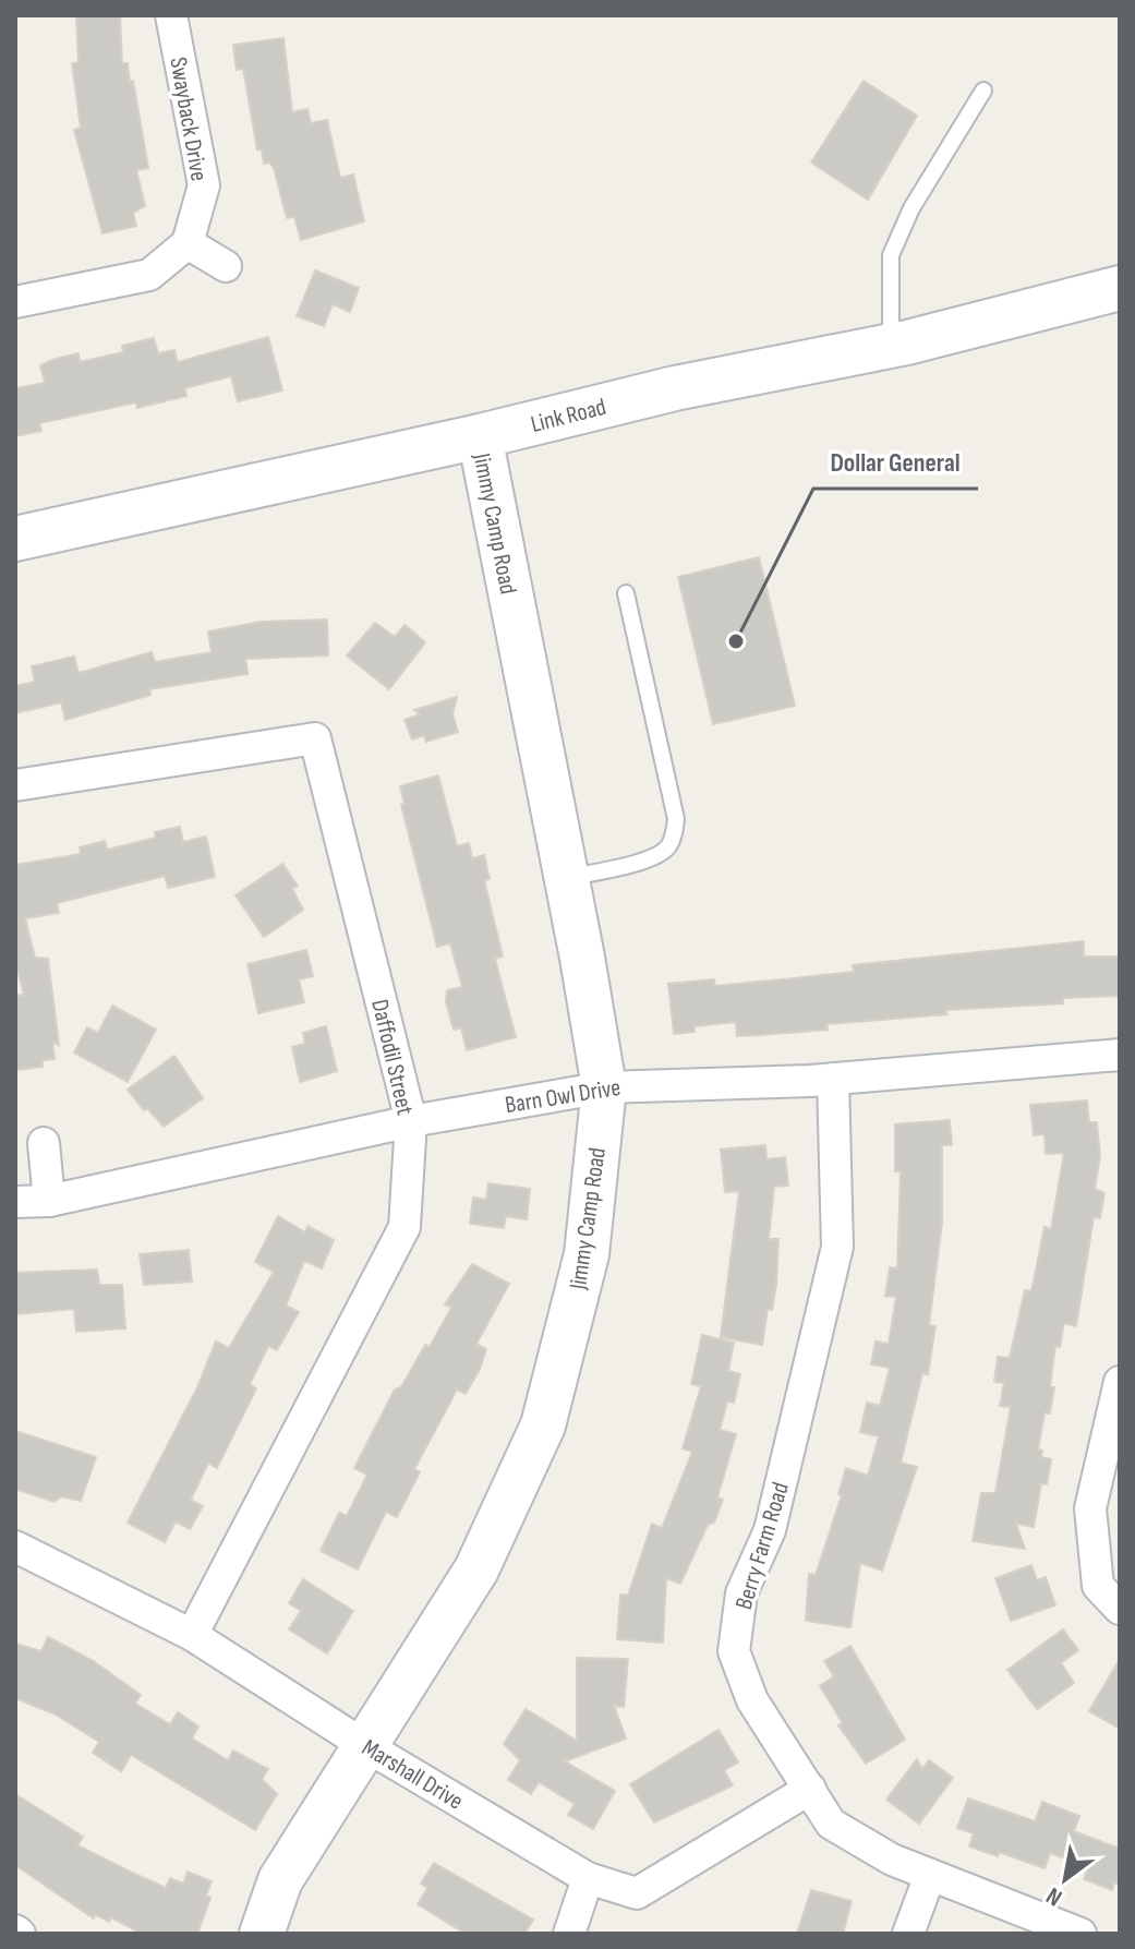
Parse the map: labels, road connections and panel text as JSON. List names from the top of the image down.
{
  "streets": {
    "street": [
      "Swayback Drive",
      "Link Road",
      "Jimmy Camp Road",
      "Daffodil Street",
      "Barn Owl Drive",
      "Berry Farm Road",
      "Marshall Drive"
    ]
  },
  "crossings": [
    ["Link Road", "Jimmy Camp Road"],
    ["Jimmy Camp Road", "Barn Owl Drive"],
    ["Jimmy Camp Road", "Marshall Drive"],
    ["Daffodil Street", "Barn Owl Drive"],
    ["Daffodil Street", "Marshall Drive"],
    ["Barn Owl Drive", "Berry Farm Road"],
    ["Berry Farm Road", "Marshall Drive"]
  ],
  "places": ["Dollar General"],
  "north": "bottom left"
}
